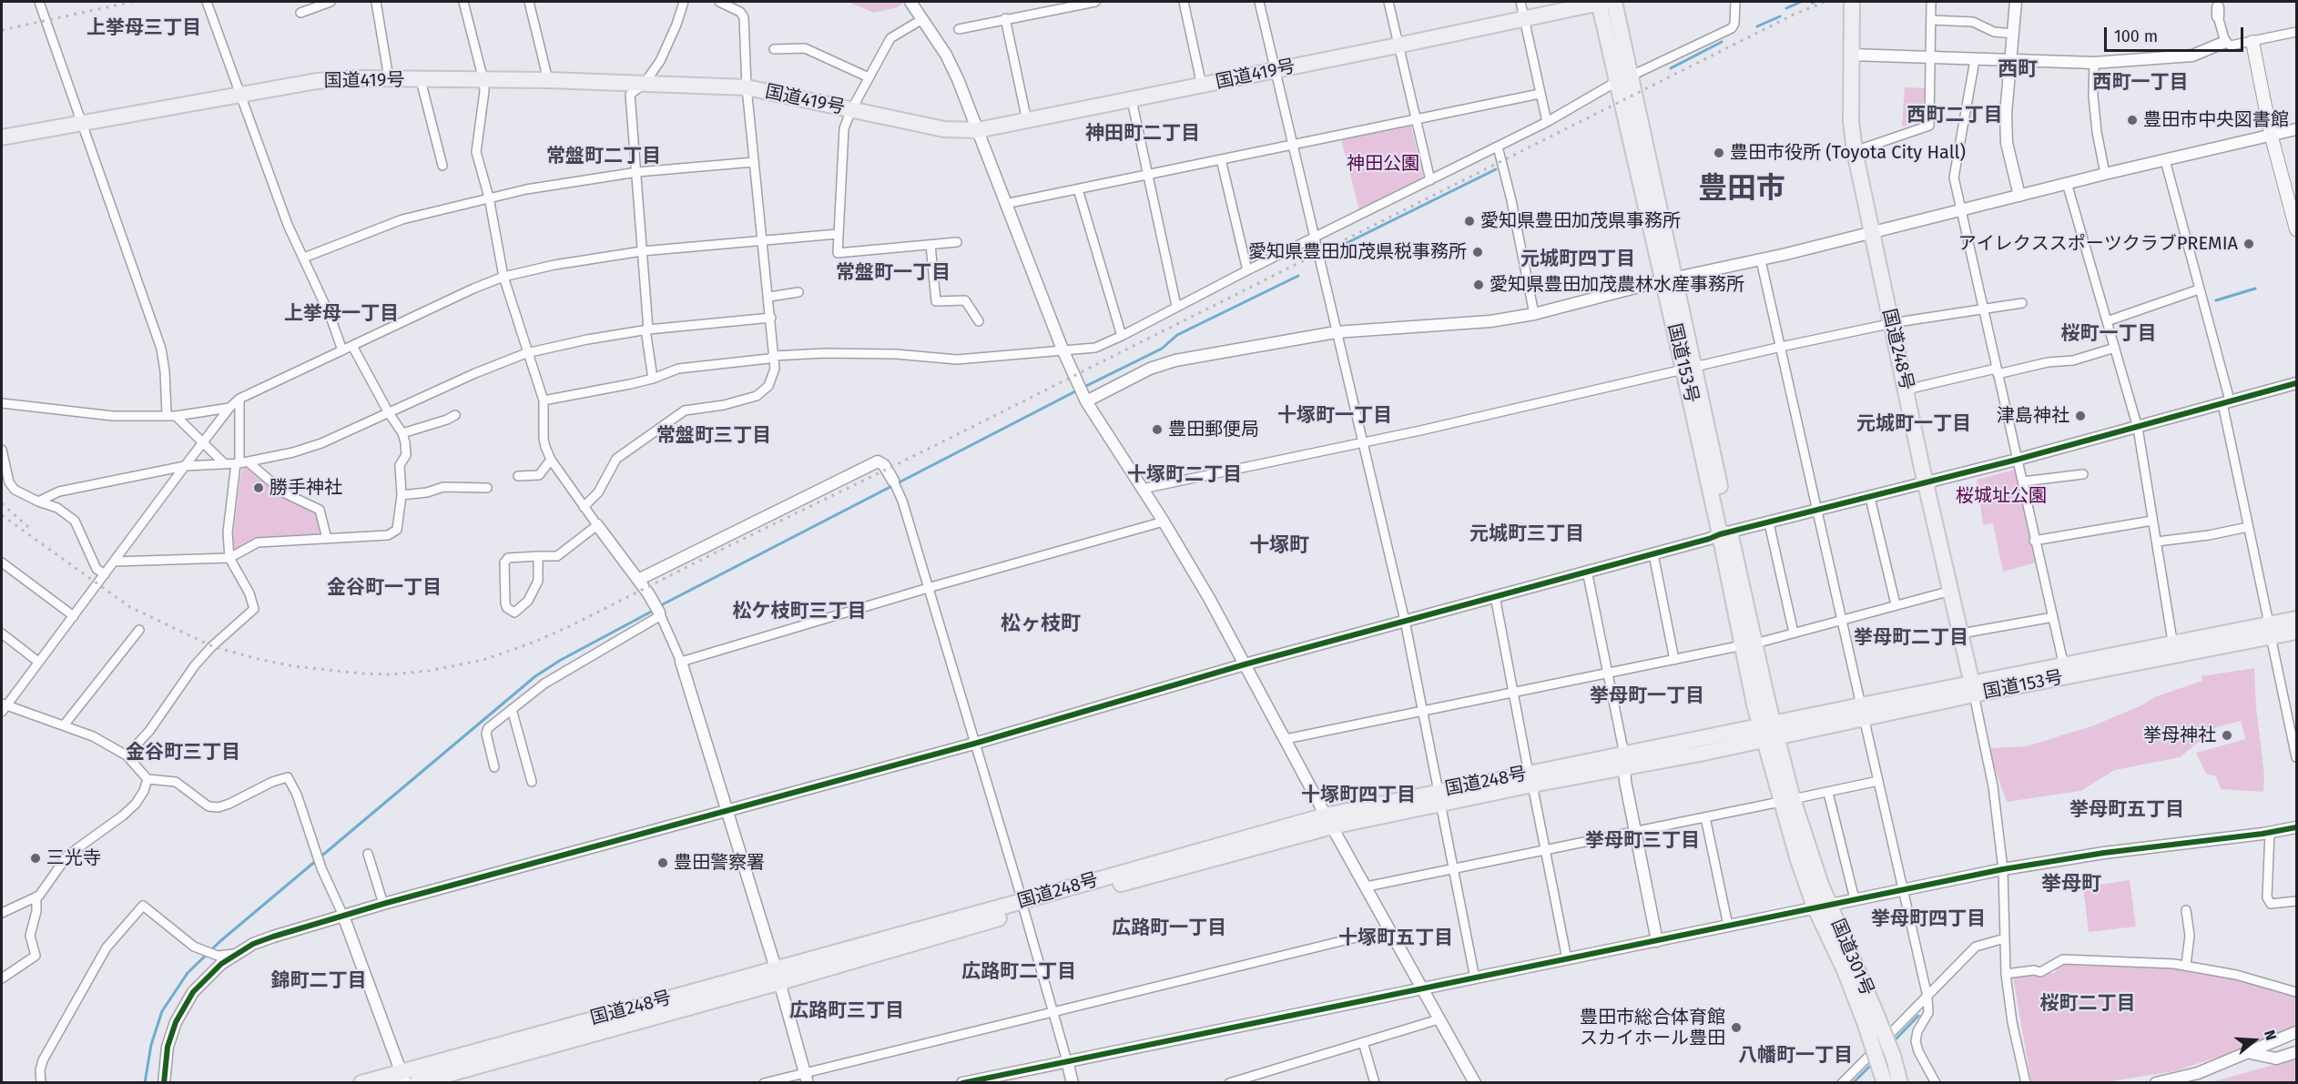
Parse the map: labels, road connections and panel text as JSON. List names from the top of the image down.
{
  "streets": {
    "highway": [
      "国道419号",
      "国道248号",
      "国道153号",
      "国道301号"
    ]
  },
  "crossings": [
    ["国道419号", "国道153号"],
    ["国道248号", "国道153号"],
    ["国道248号", "国道301号"],
    ["国道153号", "国道301号"]
  ],
  "districts": [
    "上挙母三丁目",
    "西町",
    "西町一丁目",
    "西町二丁目",
    "神田町二丁目",
    "常盤町二丁目",
    "豊田市",
    "元城町四丁目",
    "常盤町一丁目",
    "上挙母一丁目",
    "桜町一丁目",
    "十塚町一丁目",
    "元城町一丁目",
    "常盤町三丁目",
    "十塚町二丁目",
    "元城町三丁目",
    "十塚町",
    "金谷町一丁目",
    "松ケ枝町三丁目",
    "松ヶ枝町",
    "挙母町二丁目",
    "挙母町一丁目",
    "金谷町三丁目",
    "十塚町四丁目",
    "挙母町五丁目",
    "挙母町三丁目",
    "挙母町",
    "挙母町四丁目",
    "広路町一丁目",
    "十塚町五丁目",
    "広路町二丁目",
    "錦町二丁目",
    "桜町二丁目",
    "広路町三丁目",
    "八幡町一丁目"
  ],
  "parks": ["神田公園", "桜城址公園"],
  "places": [
    "豊田市中央図書館",
    "豊田市役所 (Toyota City Hall)",
    "愛知県豊田加茂県事務所",
    "アイレクススポーツクラブPREMIA",
    "愛知県豊田加茂県税事務所",
    "愛知県豊田加茂農林水産事務所",
    "津島神社",
    "豊田郵便局",
    "勝手神社",
    "挙母神社",
    "三光寺",
    "豊田警察署",
    "豊田市総合体育館 スカイホール豊田"
  ],
  "scale_bar": "100 m",
  "north": "right"
}
